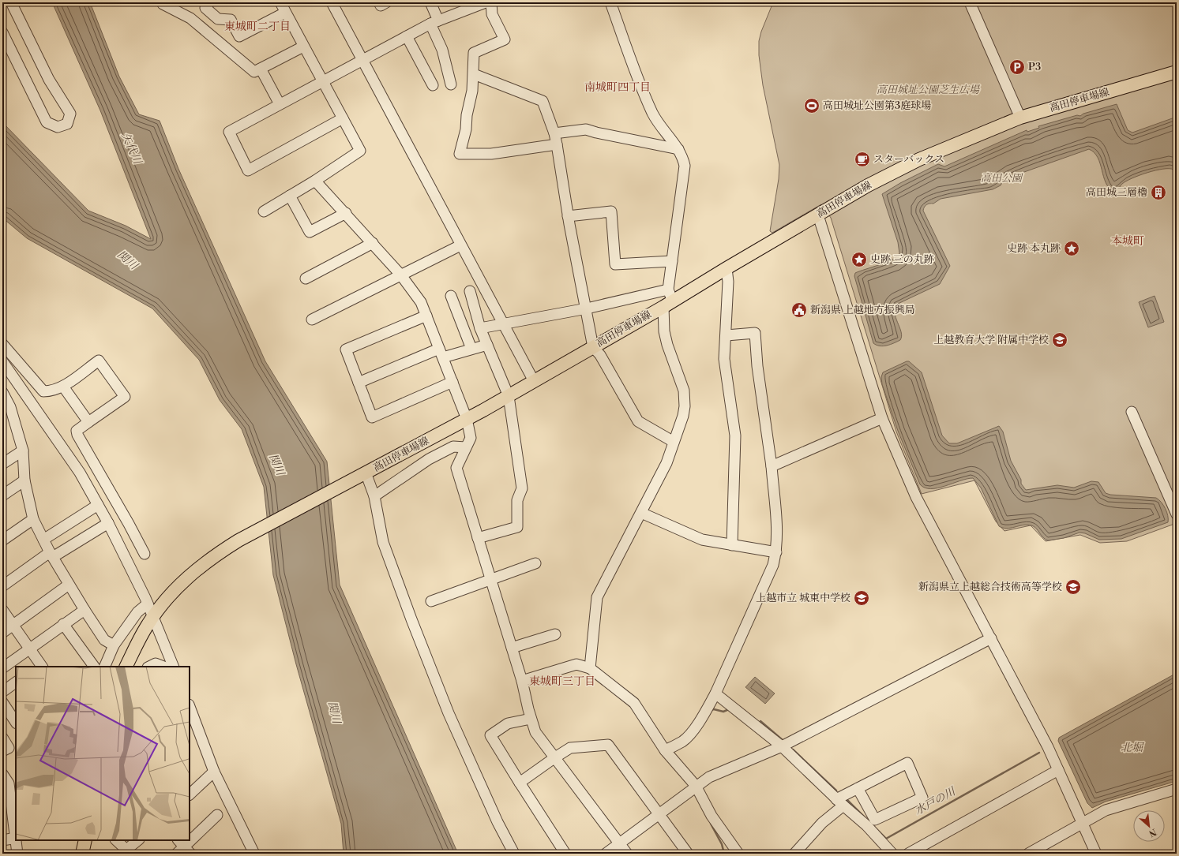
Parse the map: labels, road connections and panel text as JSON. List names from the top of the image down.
{
  "streets": {
    "main road": ["高田停車場線"]
  },
  "districts": [
    "東城町二丁目",
    "南城町四丁目",
    "本城町",
    "東城町三丁目"
  ],
  "water": [
    "矢代川",
    "関川",
    "北堀",
    "水戸の川"
  ],
  "parks": ["高田城址公園芝生広場", "高田公園"],
  "places": {
    "parking": ["P3"],
    "sports": ["高田城址公園第3庭球場"],
    "cafe": ["スターバックス"],
    "building": ["高田城三層櫓"],
    "place": ["史跡 本丸跡", "史跡 三の丸跡"],
    "public building": ["新潟県 上越地方振興局"],
    "school or university": ["上越教育大学 附属中学校", "新潟県立上越総合技術高等学校", "上越市立 城東中学校"]
  },
  "north": "bottom right"
}
